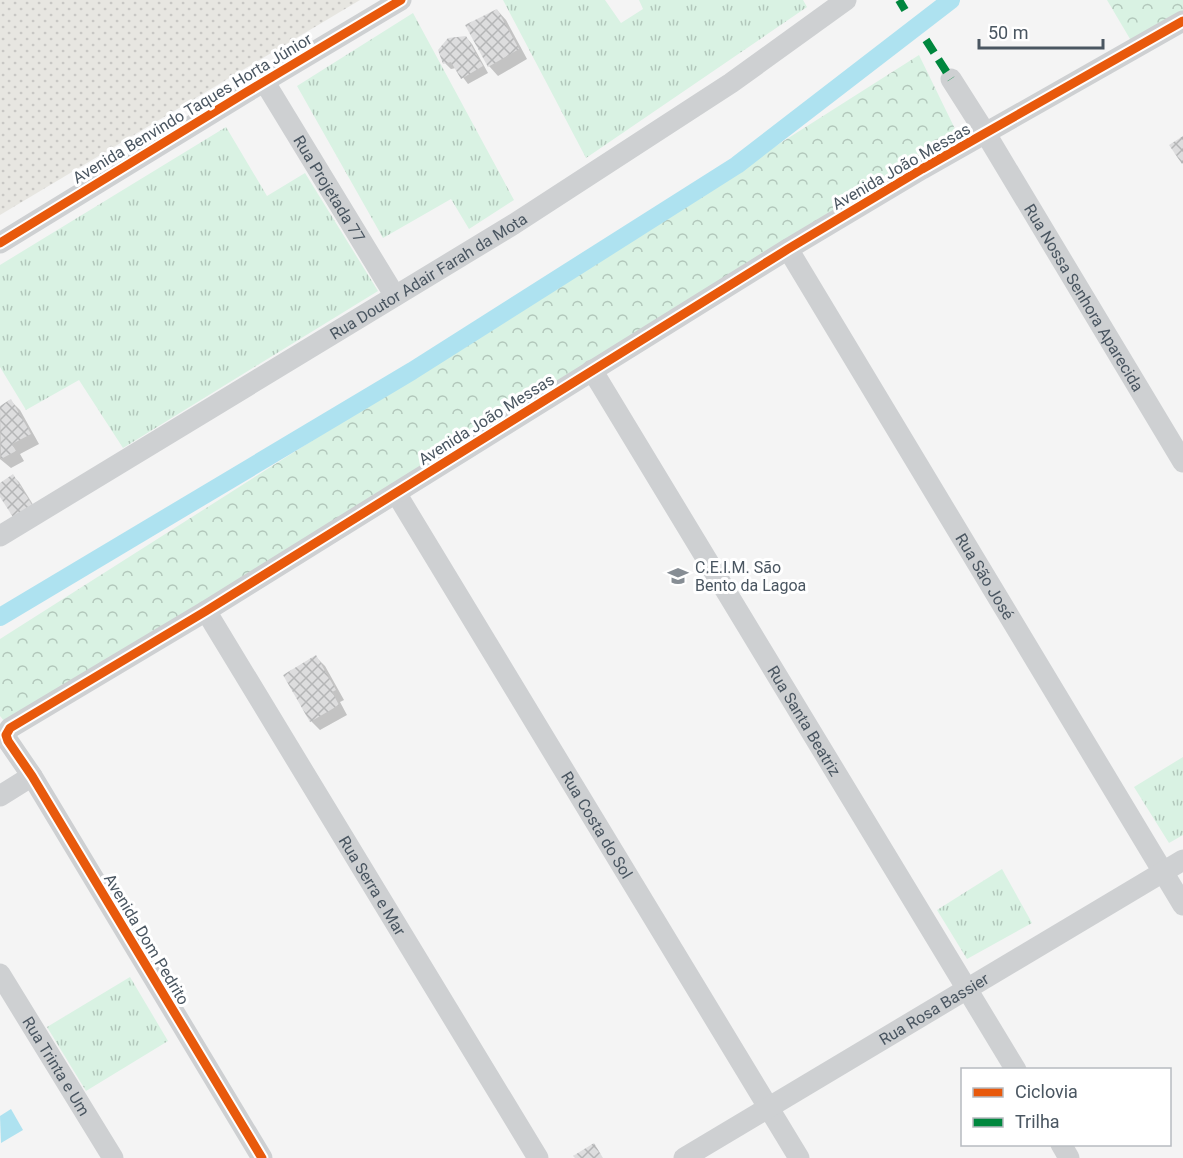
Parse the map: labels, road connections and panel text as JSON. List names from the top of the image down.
{
  "streets": {
    "street": [
      "Avenida Benvindo Taques Horta Júnior",
      "Avenida João Messas",
      "Rua Projetada 77",
      "Rua Doutor Adair Farah da Mota",
      "Rua Nossa Senhora Aparecida",
      "Rua São José",
      "Rua Santa Beatriz",
      "Rua Costa do Sol",
      "Rua Serra e Mar",
      "Avenida Dom Pedrito",
      "Rua Rosa Bassier",
      "Rua Trinta e Um"
    ]
  },
  "crossings": [
    ["Avenida Benvindo Taques Horta Júnior", "Rua Projetada 77"],
    ["Avenida João Messas", "Rua Nossa Senhora Aparecida"],
    ["Avenida João Messas", "Rua São José"],
    ["Avenida João Messas", "Rua Santa Beatriz"],
    ["Avenida João Messas", "Rua Costa do Sol"],
    ["Avenida João Messas", "Rua Serra e Mar"],
    ["Avenida João Messas", "Avenida Dom Pedrito"],
    ["Rua Projetada 77", "Rua Doutor Adair Farah da Mota"],
    ["Rua São José", "Rua Rosa Bassier"],
    ["Rua Santa Beatriz", "Rua Rosa Bassier"],
    ["Rua Costa do Sol", "Rua Rosa Bassier"]
  ],
  "places": {
    "school or university": ["C.E.I.M. São Bento da Lagoa"]
  },
  "legend": ["Ciclovia", "Trilha"],
  "scale_bar": "50 m"
}
